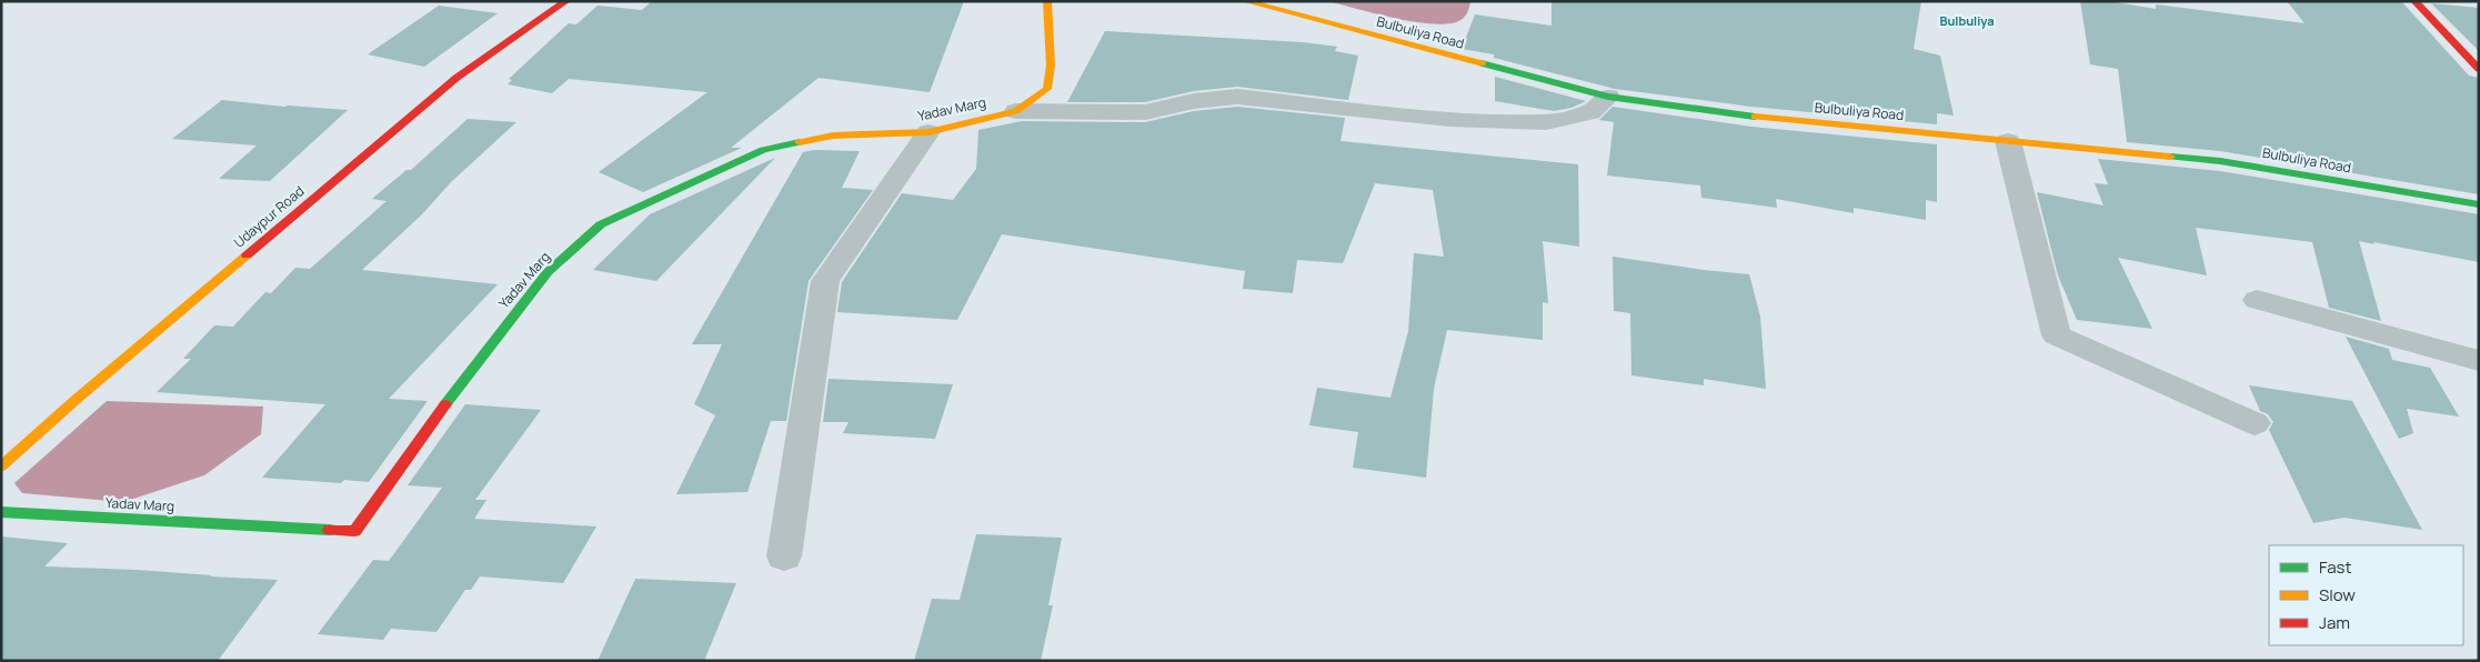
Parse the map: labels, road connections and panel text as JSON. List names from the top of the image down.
{
  "streets": {
    "street": ["Bulbuliya Road", "Yadav Marg", "Udaypur Road"]
  },
  "districts": ["Bulbuliya"],
  "legend": ["Fast", "Slow", "Jam"]
}
